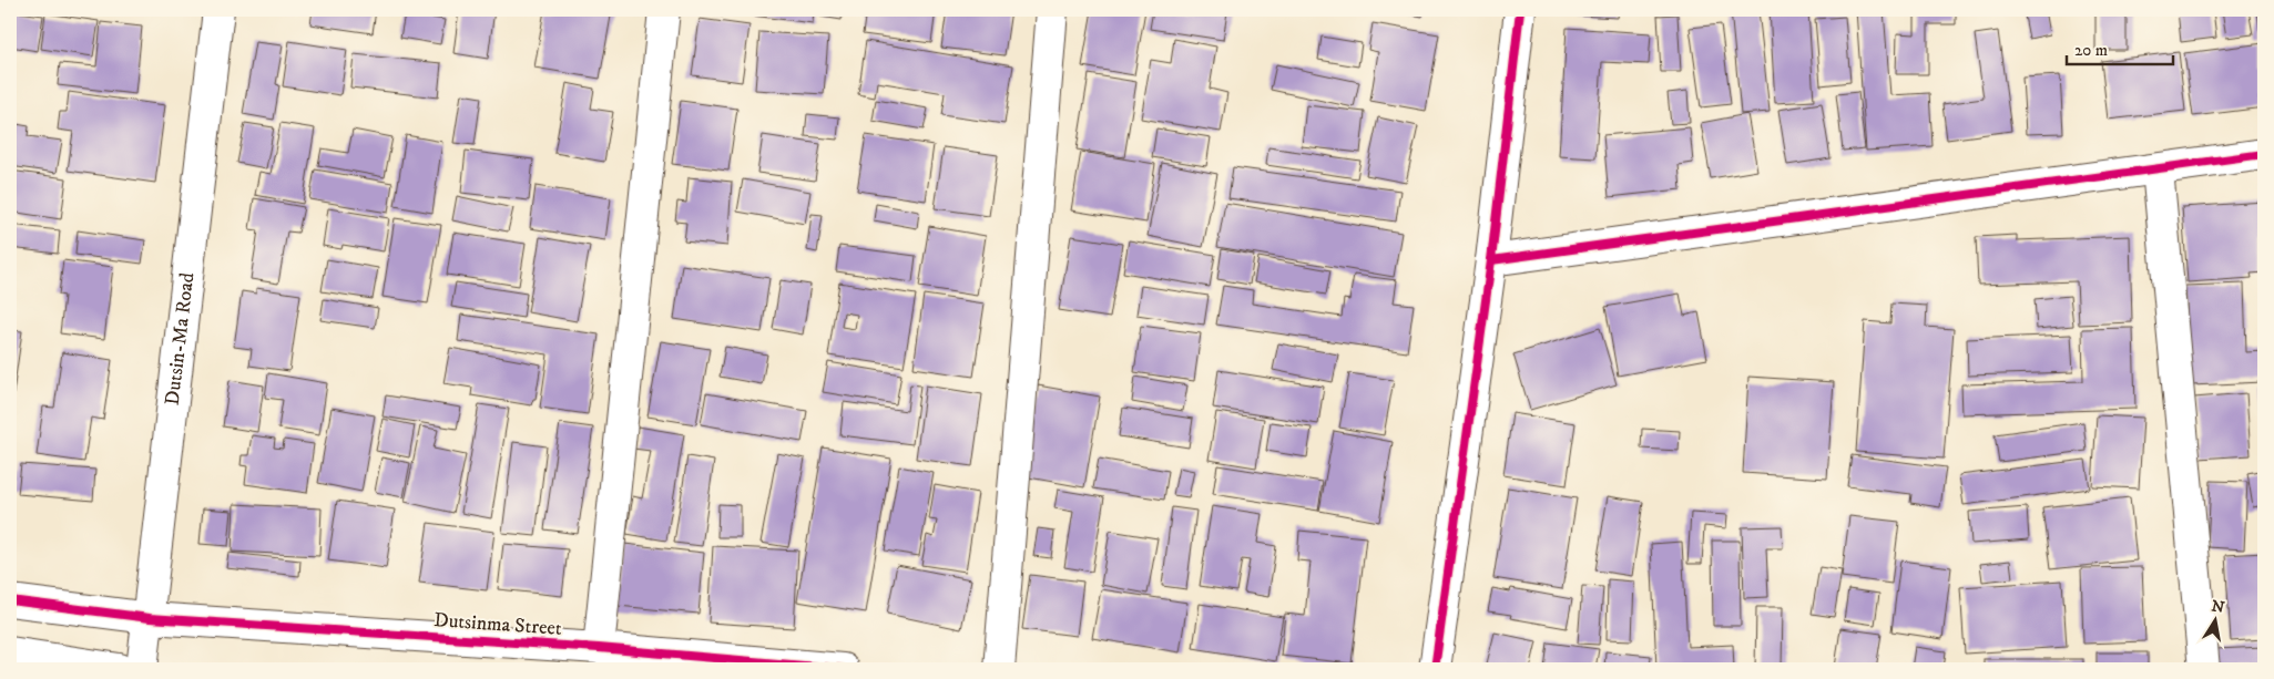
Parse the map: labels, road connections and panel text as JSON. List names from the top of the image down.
{
  "streets": {
    "street": ["Dutsin-Ma Road", "Dutsinma Street"]
  },
  "crossings": [
    ["Dutsin-Ma Road", "Dutsinma Street"]
  ],
  "scale_bar": "20 m",
  "north": "top"
}
